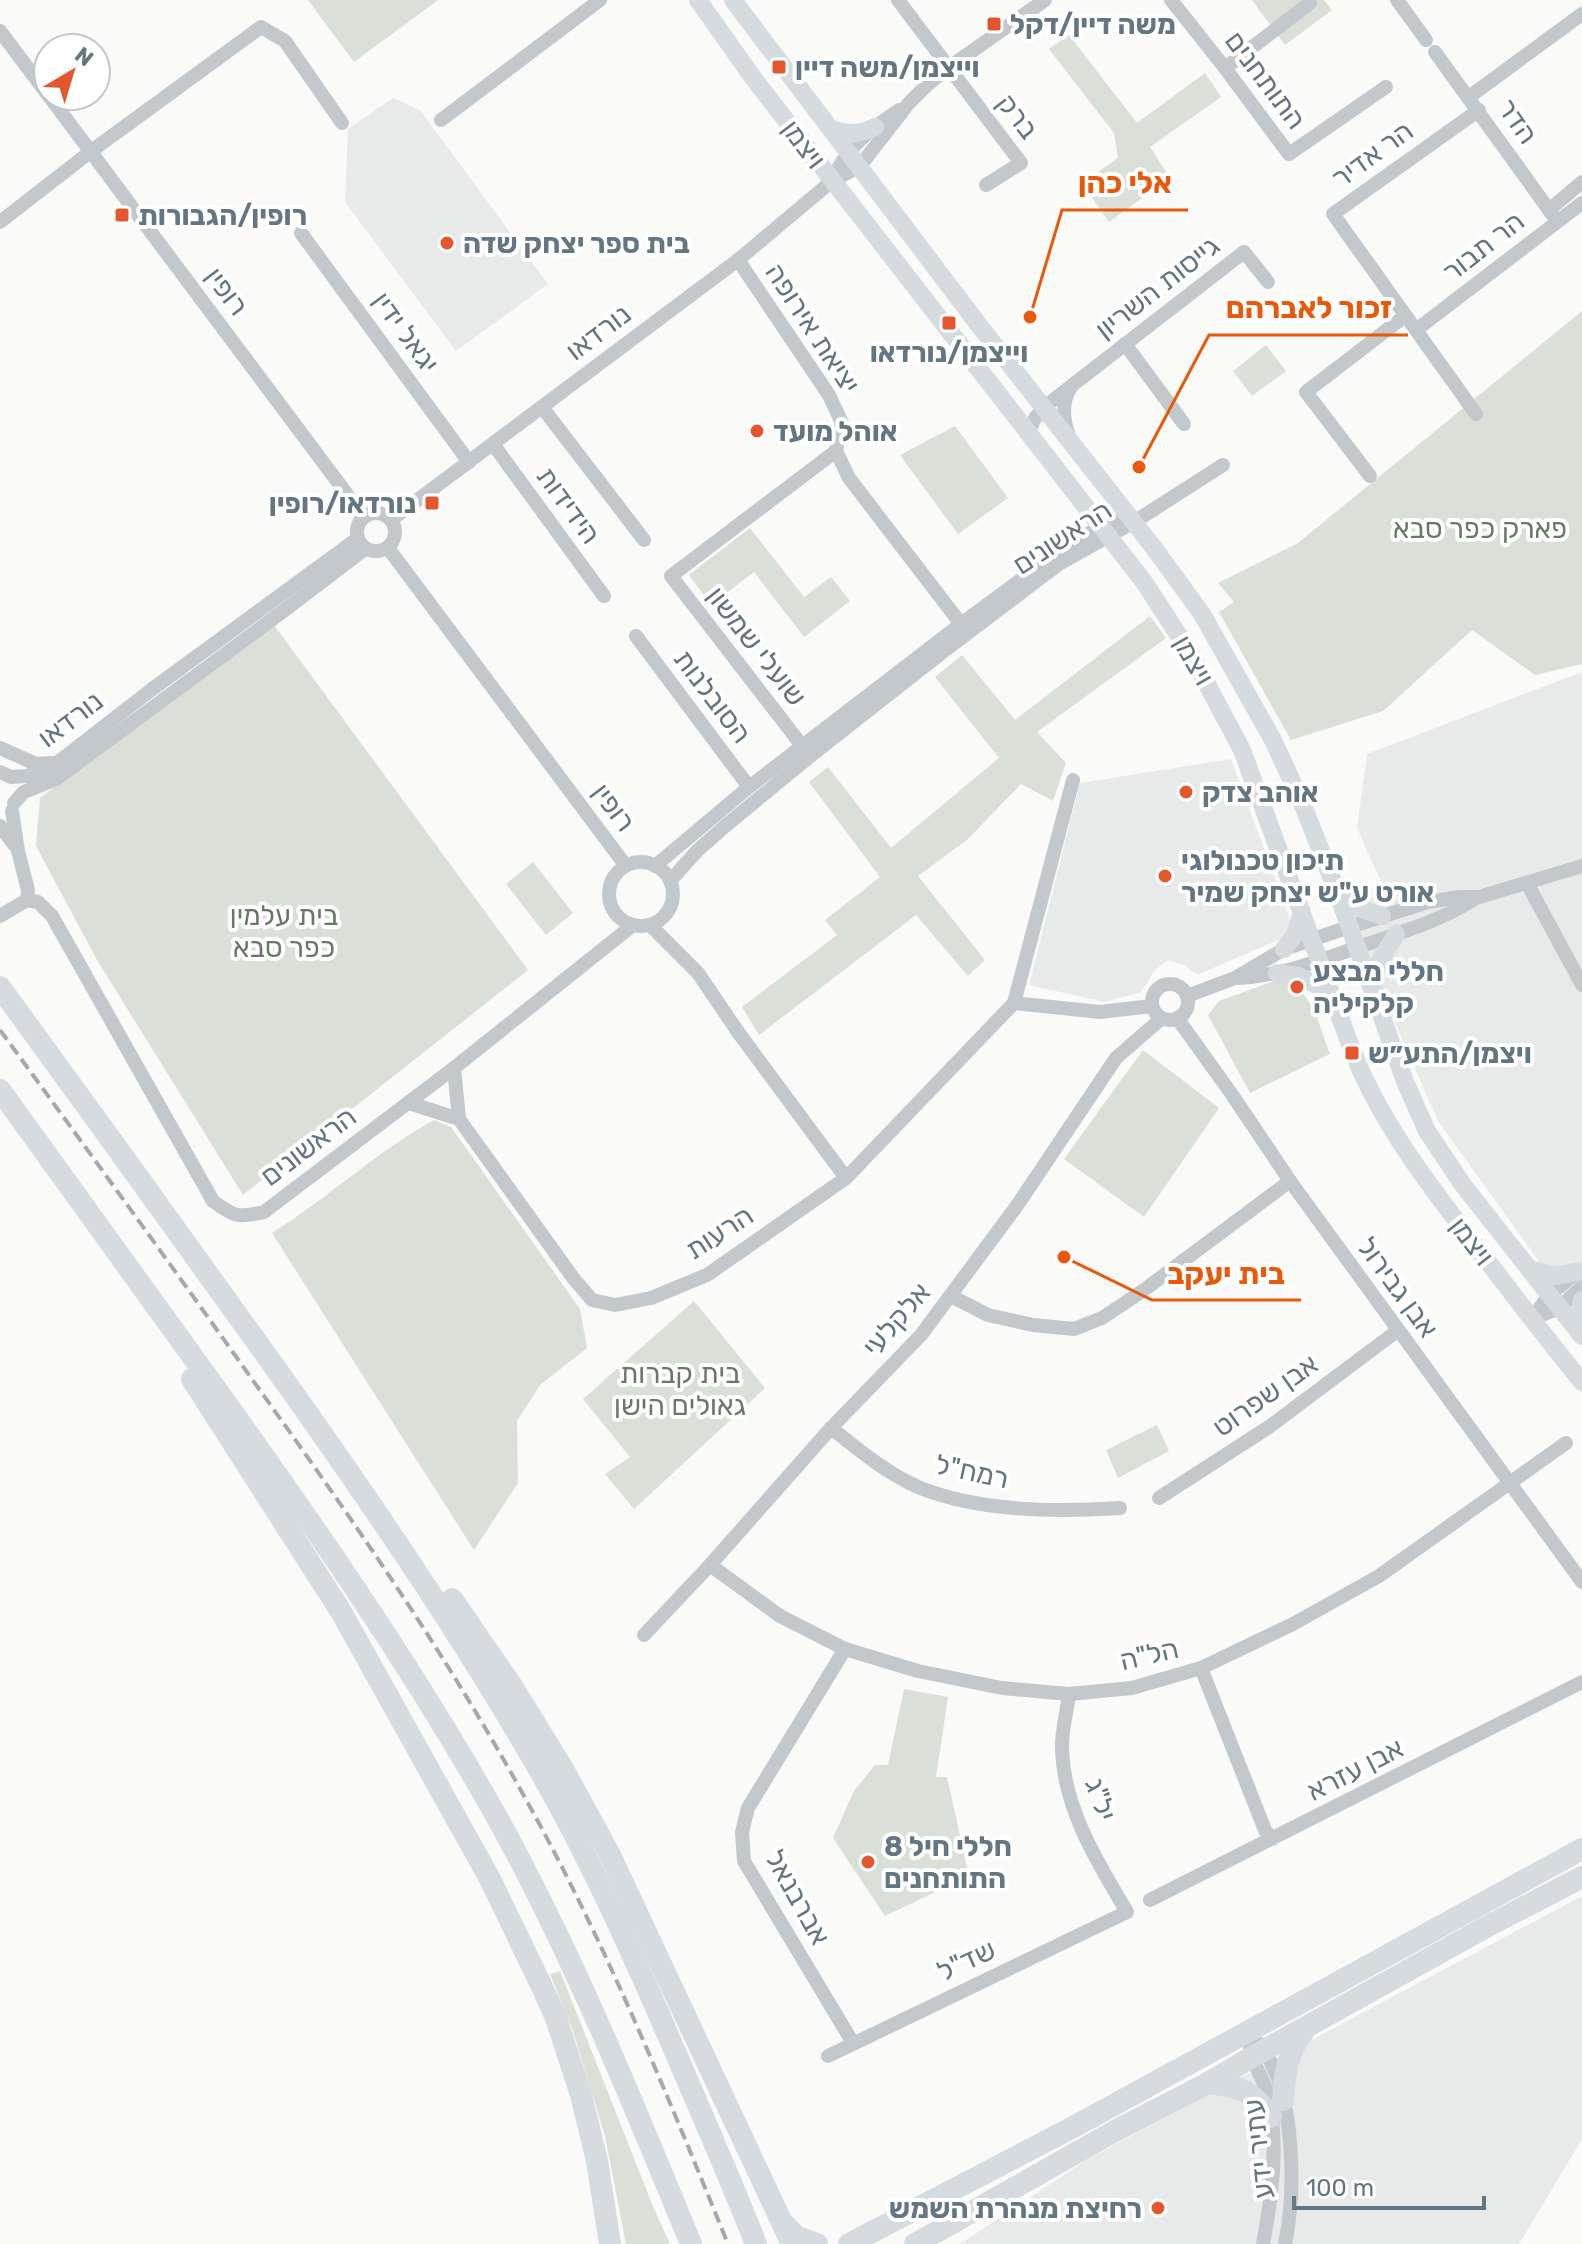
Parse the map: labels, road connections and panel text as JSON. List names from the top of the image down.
{
  "streets": {
    "main road": ["ויצמן"],
    "street": [
      "התותחנים",
      "ברק",
      "הדר",
      "הר אדיר",
      "הר תבור",
      "גייסות השריון",
      "רופין",
      "יציאת אירופה",
      "יגאל ידין",
      "נורדאו",
      "הידידות",
      "הראשונים",
      "שועלי שמשון",
      "הסובלנות",
      "הרעות",
      "אבן גבירול",
      "אלקלעי",
      "אבן שפרוט",
      "רמח\"ל",
      "הל\"ה",
      "אבן עזרא",
      "יל\"ג",
      "אברבנאל",
      "שד\"ל",
      "עתיר ידע"
    ]
  },
  "crossings": [
    ["הדר", "הר אדיר"],
    ["הדר", "הר תבור"],
    ["ויצמן", "גייסות השריון"],
    ["ויצמן", "נורדאו"],
    ["ויצמן", "הראשונים"],
    ["הר אדיר", "הר תבור"],
    ["רופין", "נורדאו"],
    ["רופין", "הראשונים"],
    ["יציאת אירופה", "נורדאו"],
    ["יציאת אירופה", "שועלי שמשון"],
    ["יגאל ידין", "נורדאו"],
    ["נורדאו", "הידידות"],
    ["הראשונים", "שועלי שמשון"],
    ["הראשונים", "הסובלנות"],
    ["אבן גבירול", "אלקלעי"],
    ["אבן גבירול", "אבן שפרוט"],
    ["אבן גבירול", "הל\"ה"],
    ["אלקלעי", "רמח\"ל"],
    ["אלקלעי", "הל\"ה"],
    ["הל\"ה", "יל\"ג"],
    ["הל\"ה", "אברבנאל"],
    ["יל\"ג", "שד\"ל"],
    ["אברבנאל", "שד\"ל"]
  ],
  "parks": ["פארק כפר סבא", "בית עלמין כפר סבא", "בית קברות גאולים הישן"],
  "places": {
    "transit": [
      "משה דיין/דקל",
      "וייצמן/משה דיין",
      "רופין/הגבורות",
      "וייצמן/נורדאו",
      "נורדאו/רופין",
      "ויצמן/התע״ש"
    ],
    "other": [
      "בית ספר יצחק שדה",
      "אלי כהן",
      "אוהל מועד",
      "זכור לאברהם",
      "אוהב צדק",
      "תיכון טכנולוגי אורט ע\"ש יצחק שמיר",
      "חללי מבצע קלקיליה",
      "בית יעקב",
      "8 חללי חיל התותחנים",
      "רחיצת מנהרת השמש"
    ]
  },
  "scale_bar": "100 m",
  "north": "top right"
}
